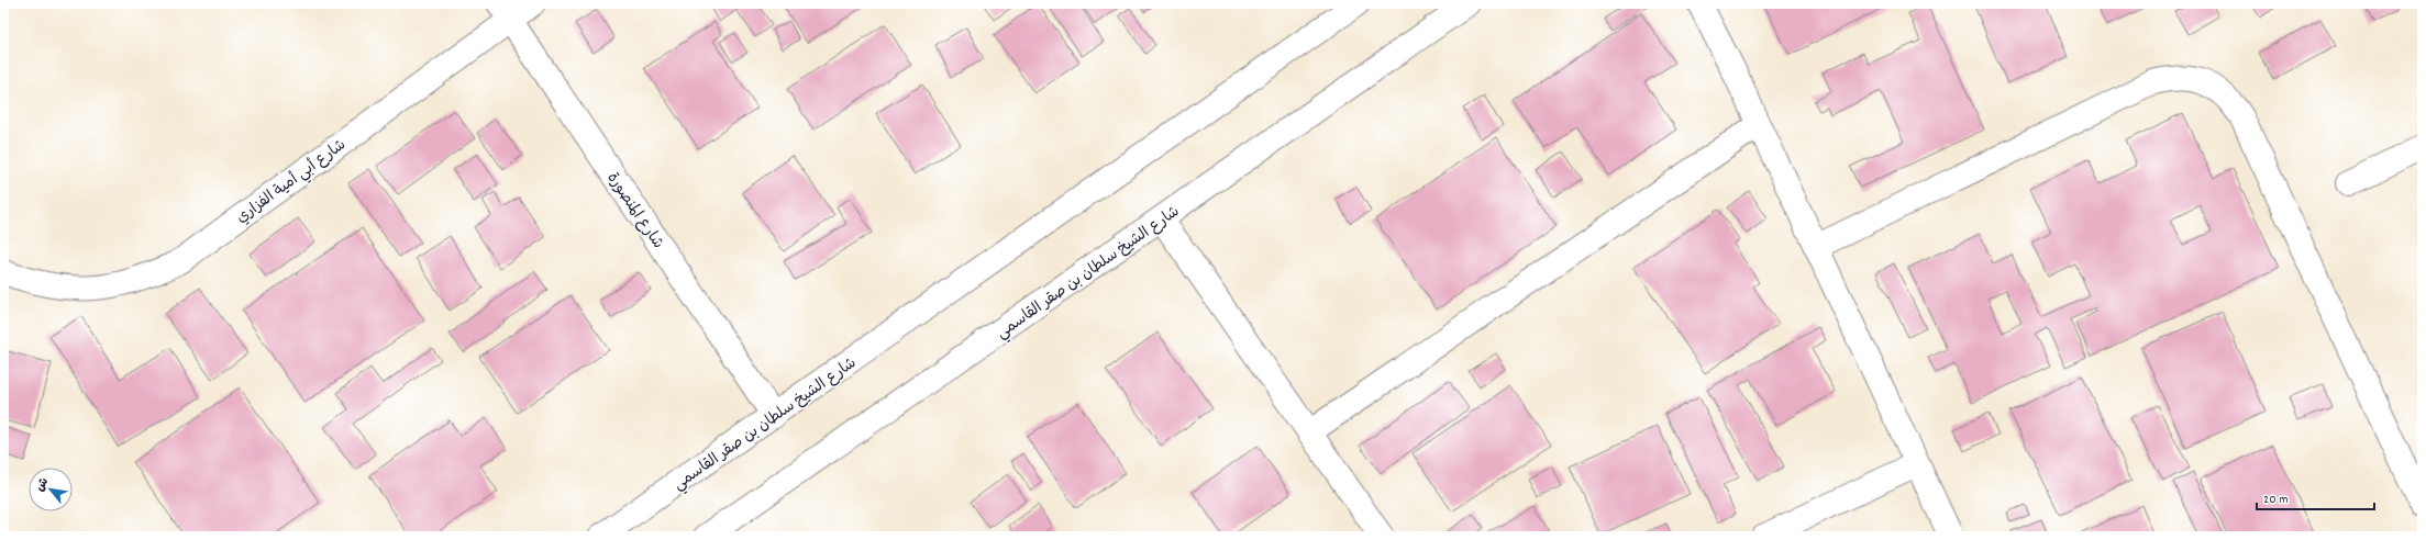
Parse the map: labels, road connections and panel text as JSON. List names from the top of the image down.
{
  "streets": {
    "street": ["شارع أبي أمية الفزاري", "شارع المنصورة", "شارع الشيخ سلطان بن صقر القاسمي"]
  },
  "crossings": [
    ["شارع أبي أمية الفزاري", "شارع المنصورة"],
    ["شارع المنصورة", "شارع الشيخ سلطان بن صقر القاسمي"]
  ],
  "scale_bar": "20 m",
  "north": "top left"
}
